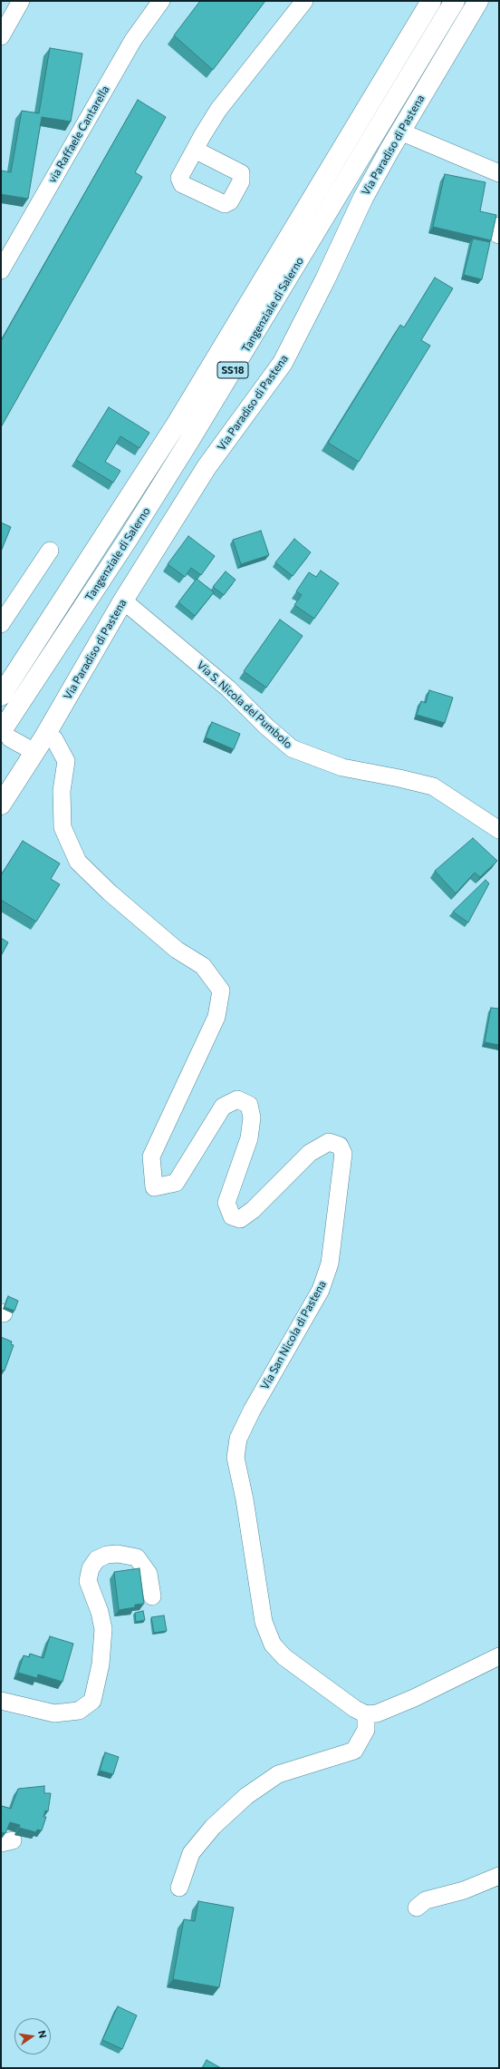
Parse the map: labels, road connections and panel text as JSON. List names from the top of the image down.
{
  "streets": {
    "main road": ["Via Paradiso di Pastena", "Tangenziale di Salerno", "SS18"],
    "street": ["via Raffaele Cantarella", "Via S. Nicola del Pumbolo", "Via San Nicola di Pastena"]
  },
  "crossings": [
    ["Via Paradiso di Pastena", "Via S. Nicola del Pumbolo"],
    ["Via Paradiso di Pastena", "Via San Nicola di Pastena"]
  ],
  "north": "right"
}
